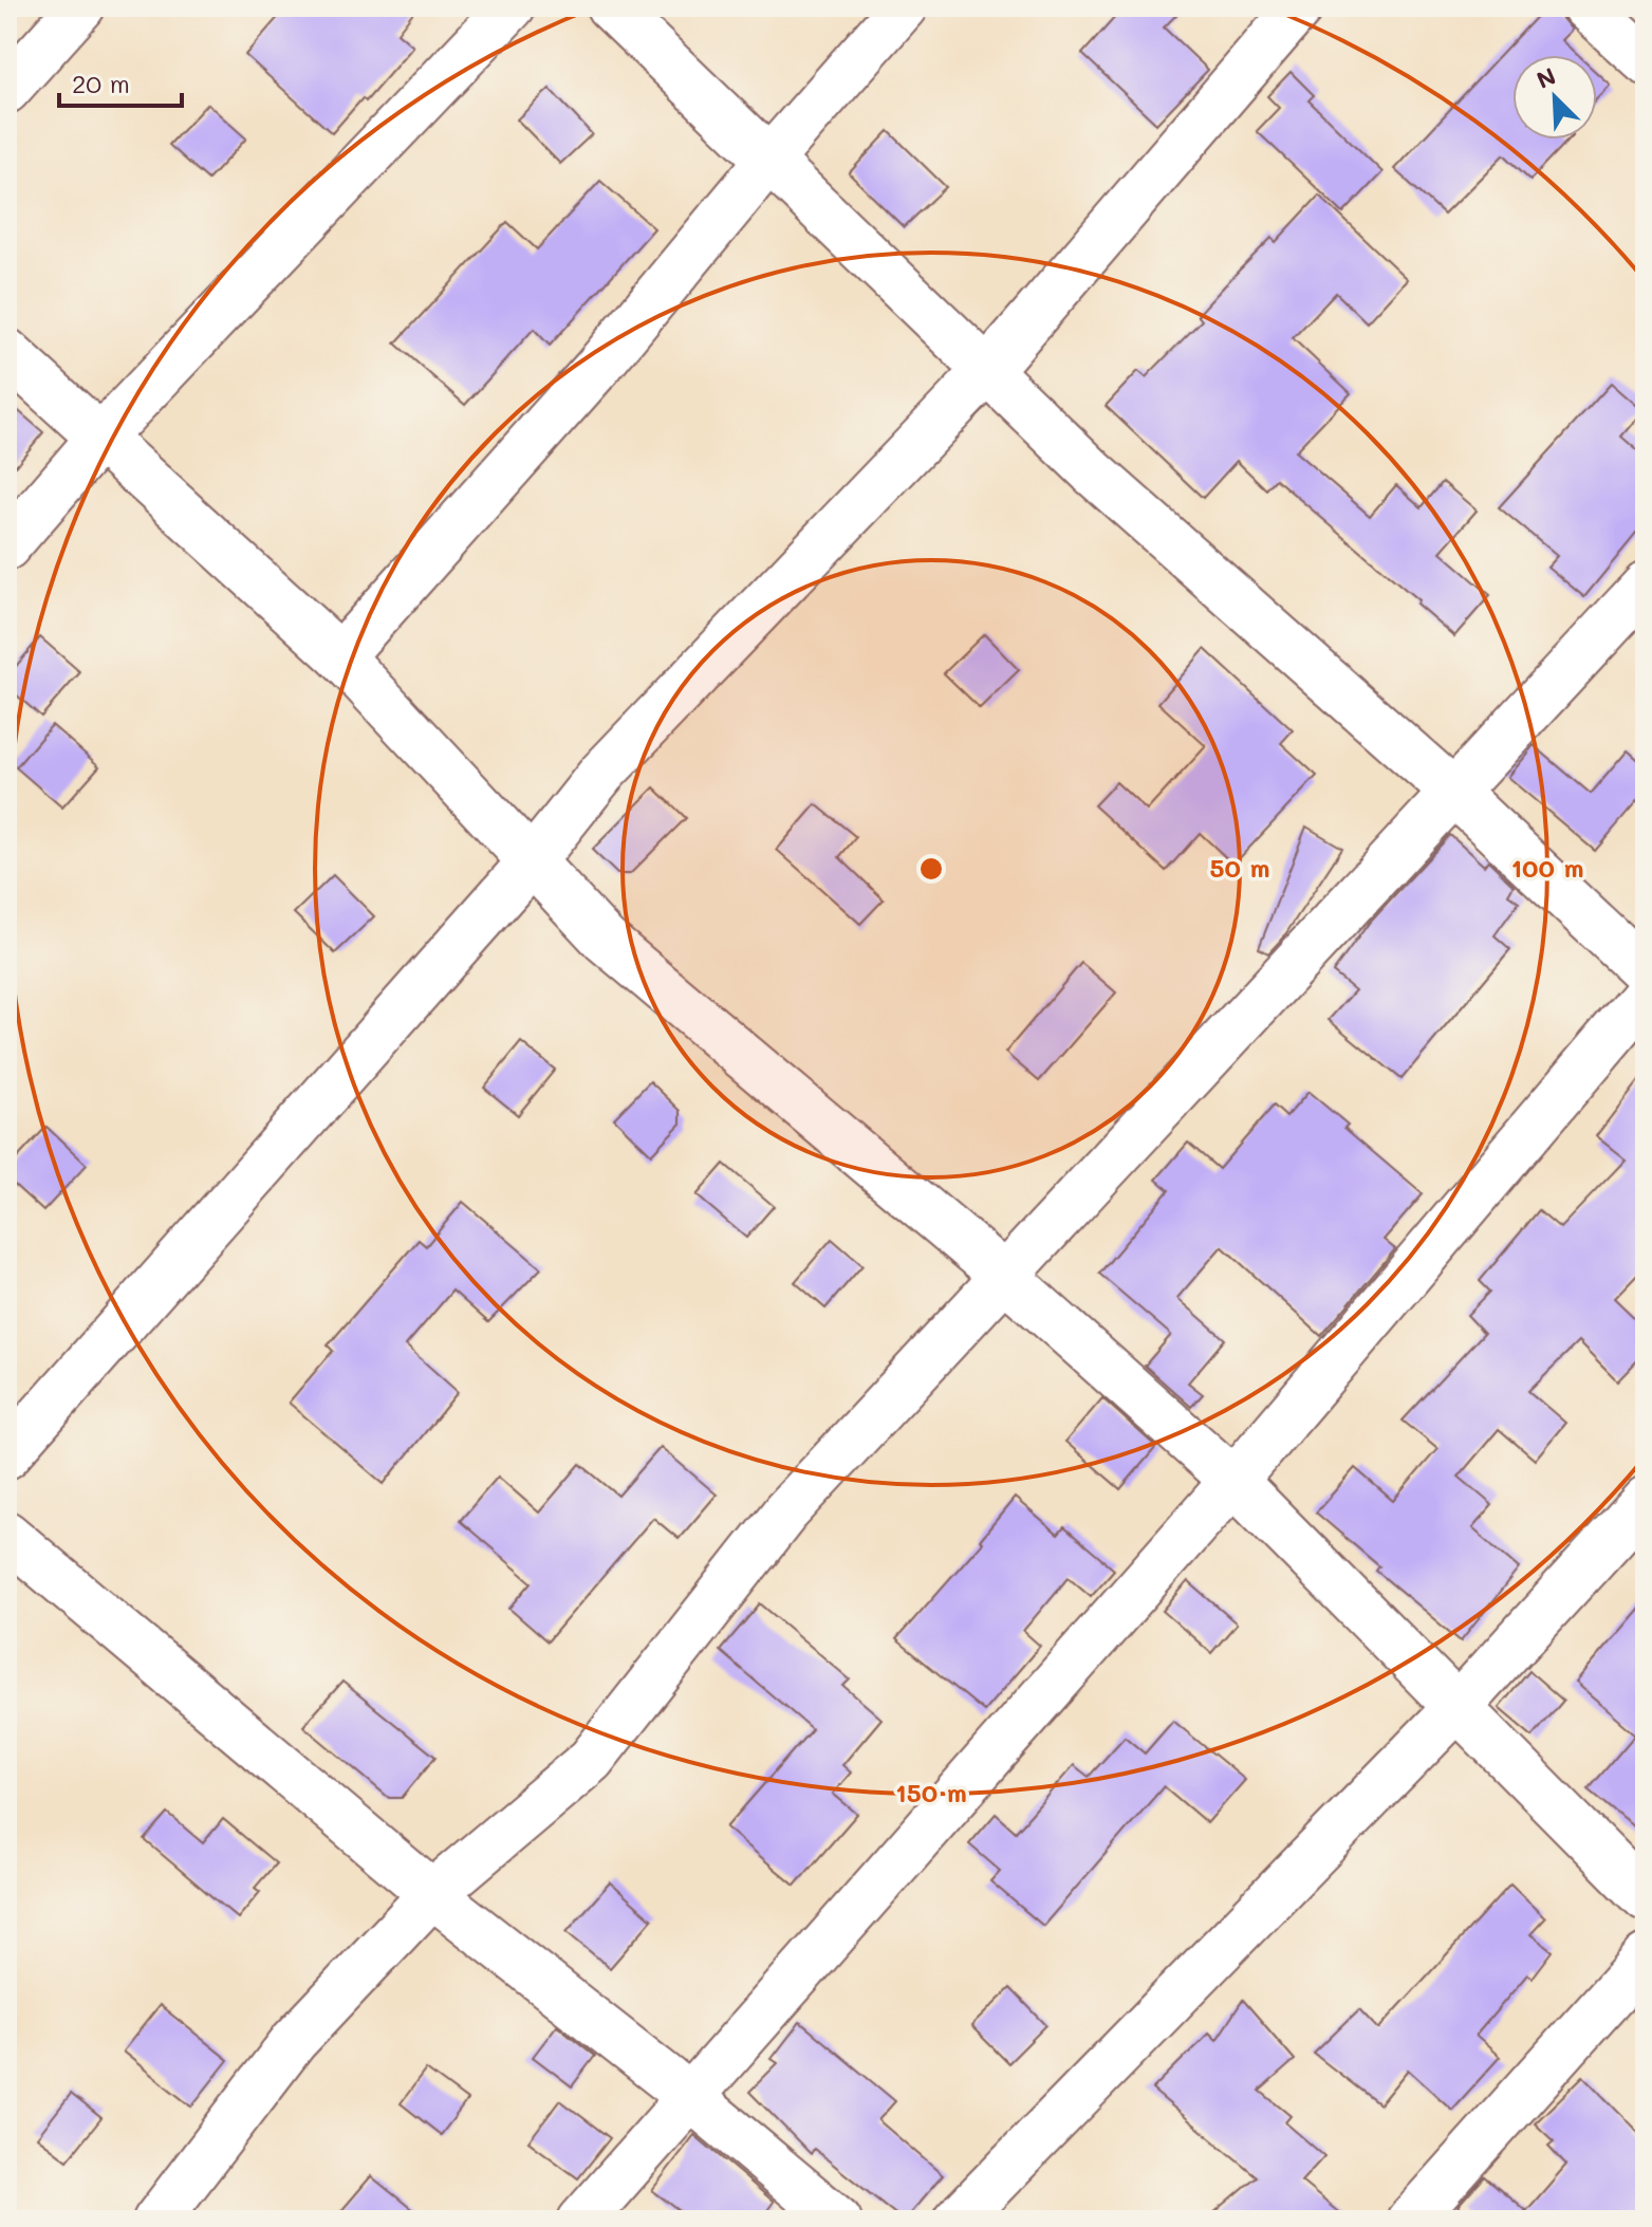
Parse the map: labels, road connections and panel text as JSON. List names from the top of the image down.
{
  "scale_bar": "20 m",
  "north": "top left",
  "rings": ["50 m", "100 m", "150 m"]
}
